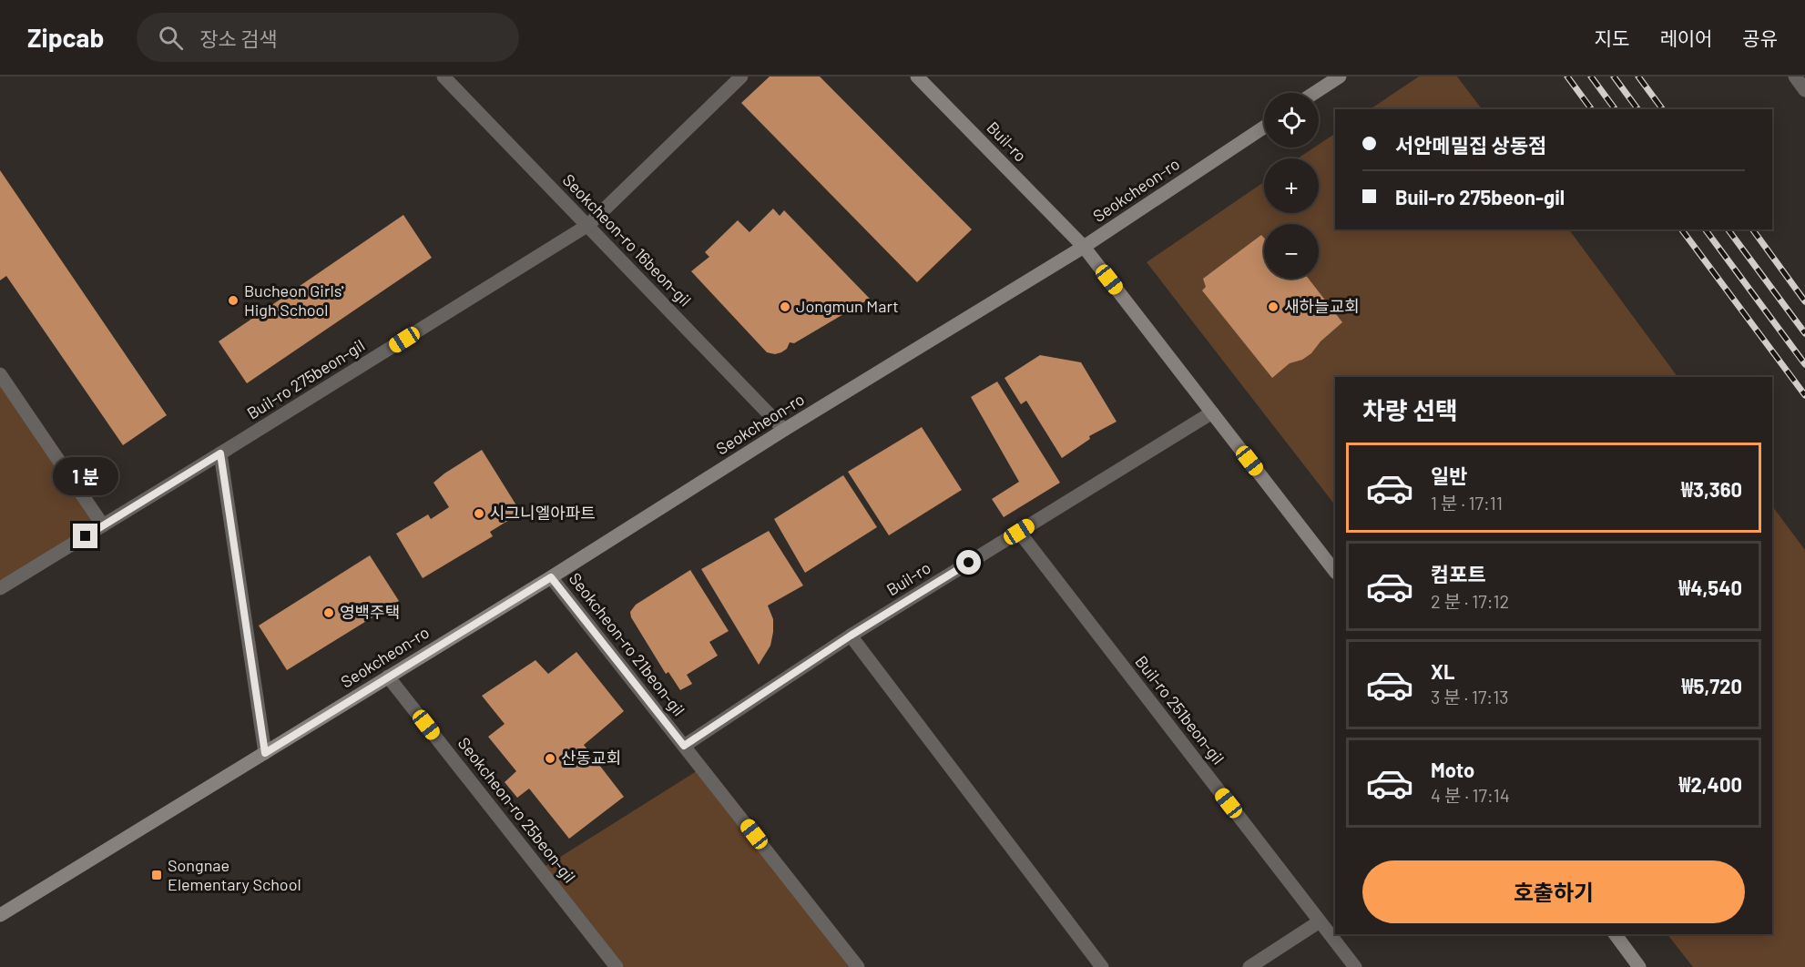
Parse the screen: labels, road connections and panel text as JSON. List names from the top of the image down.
{
  "streets": {
    "street": [
      "Buil-ro",
      "Seokcheon-ro",
      "Seokcheon-ro 16beon-gil",
      "Buil-ro 275beon-gil",
      "Seokcheon-ro 21beon-gil",
      "Buil-ro 251beon-gil",
      "Seokcheon-ro 25beon-gil"
    ]
  },
  "crossings": [
    ["Buil-ro", "Seokcheon-ro"],
    ["Buil-ro", "Seokcheon-ro 21beon-gil"],
    ["Buil-ro", "Buil-ro 251beon-gil"],
    ["Seokcheon-ro", "Seokcheon-ro 16beon-gil"],
    ["Seokcheon-ro", "Seokcheon-ro 21beon-gil"],
    ["Seokcheon-ro", "Seokcheon-ro 25beon-gil"],
    ["Seokcheon-ro 16beon-gil", "Buil-ro 275beon-gil"]
  ],
  "places": {
    "other": [
      "Bucheon Girls' High School",
      "Jongmun Mart",
      "새하늘교회",
      "시그니엘아파트",
      "영백주택",
      "산동교회"
    ],
    "transit": ["Songnae Elementary School"]
  },
  "page": {
    "header": "Zipcab",
    "search": "장소 검색",
    "nav": ["지도", "레이어", "공유"],
    "map_buttons": ["+", "−"],
    "banner": ["서안메밀집 상동점", "Buil-ro 275beon-gil"],
    "heading": "차량 선택",
    "list": [
      {
        "name": "일반",
        "note": "1 분 · 17:11",
        "value": "₩3,360"
      },
      {
        "name": "컴포트",
        "note": "2 분 · 17:12",
        "value": "₩4,540"
      },
      {
        "name": "XL",
        "note": "3 분 · 17:13",
        "value": "₩5,720"
      },
      {
        "name": "Moto",
        "note": "4 분 · 17:14",
        "value": "₩2,400"
      }
    ],
    "bubble": "1 분",
    "buttons": "호출하기"
  }
}
